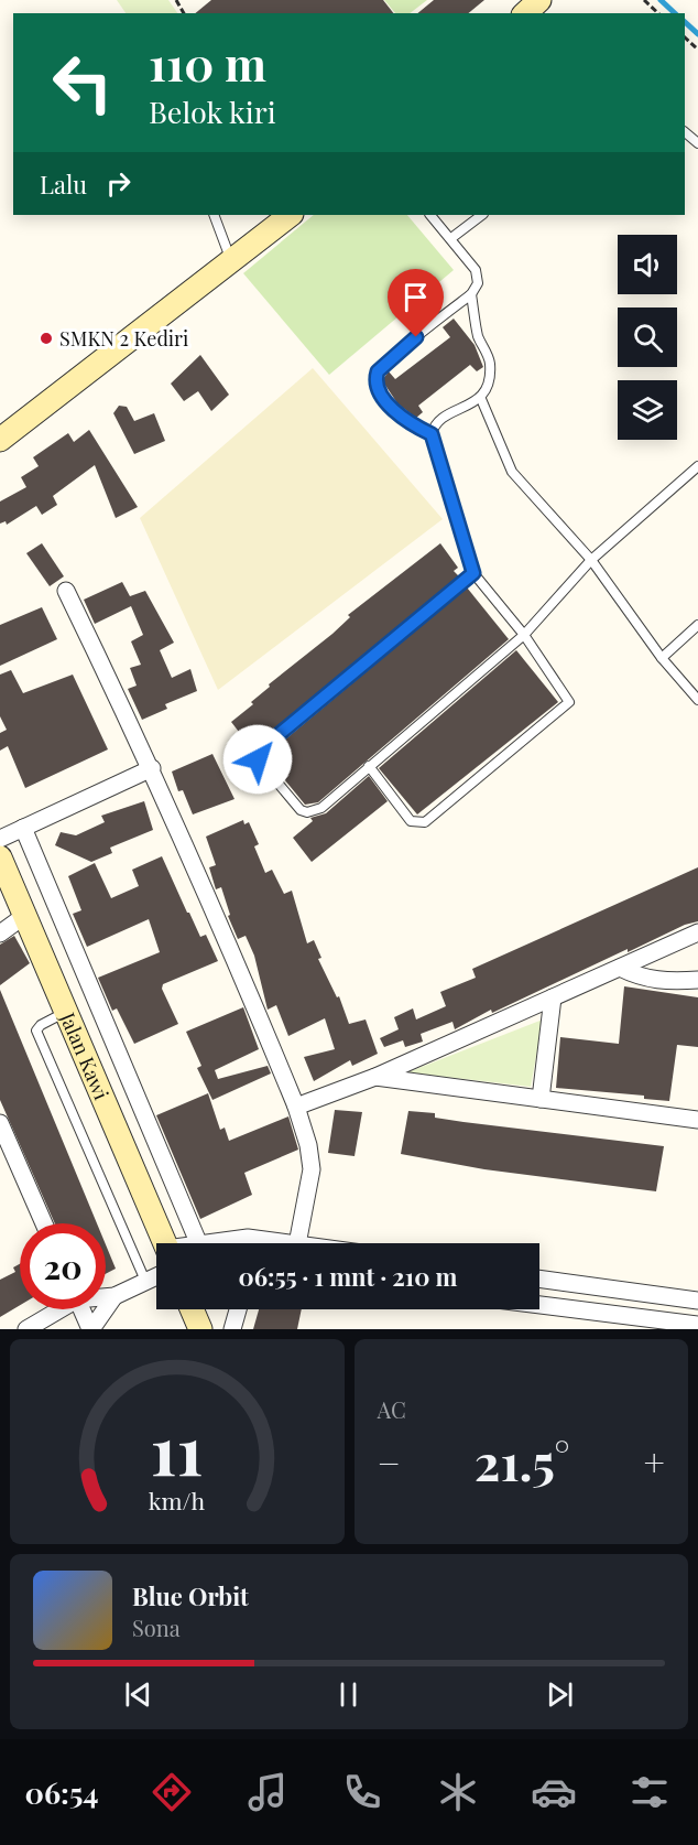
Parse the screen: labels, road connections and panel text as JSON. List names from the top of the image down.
{
  "streets": {
    "main road": ["Jalan Kawi"]
  },
  "places": ["SMKN 2 Kediri"],
  "page": {
    "turn": ["110 m", "Belok kiri"],
    "then": "Lalu",
    "limit": "20",
    "trip": "06:55 · 1 mnt · 210 m",
    "tile": "AC",
    "heat": ["−", "21.5°", "+"],
    "song": ["Blue Orbit", "Sona"],
    "tabs": "06:54",
    "gauge": ["11", "km/h"]
  }
}
